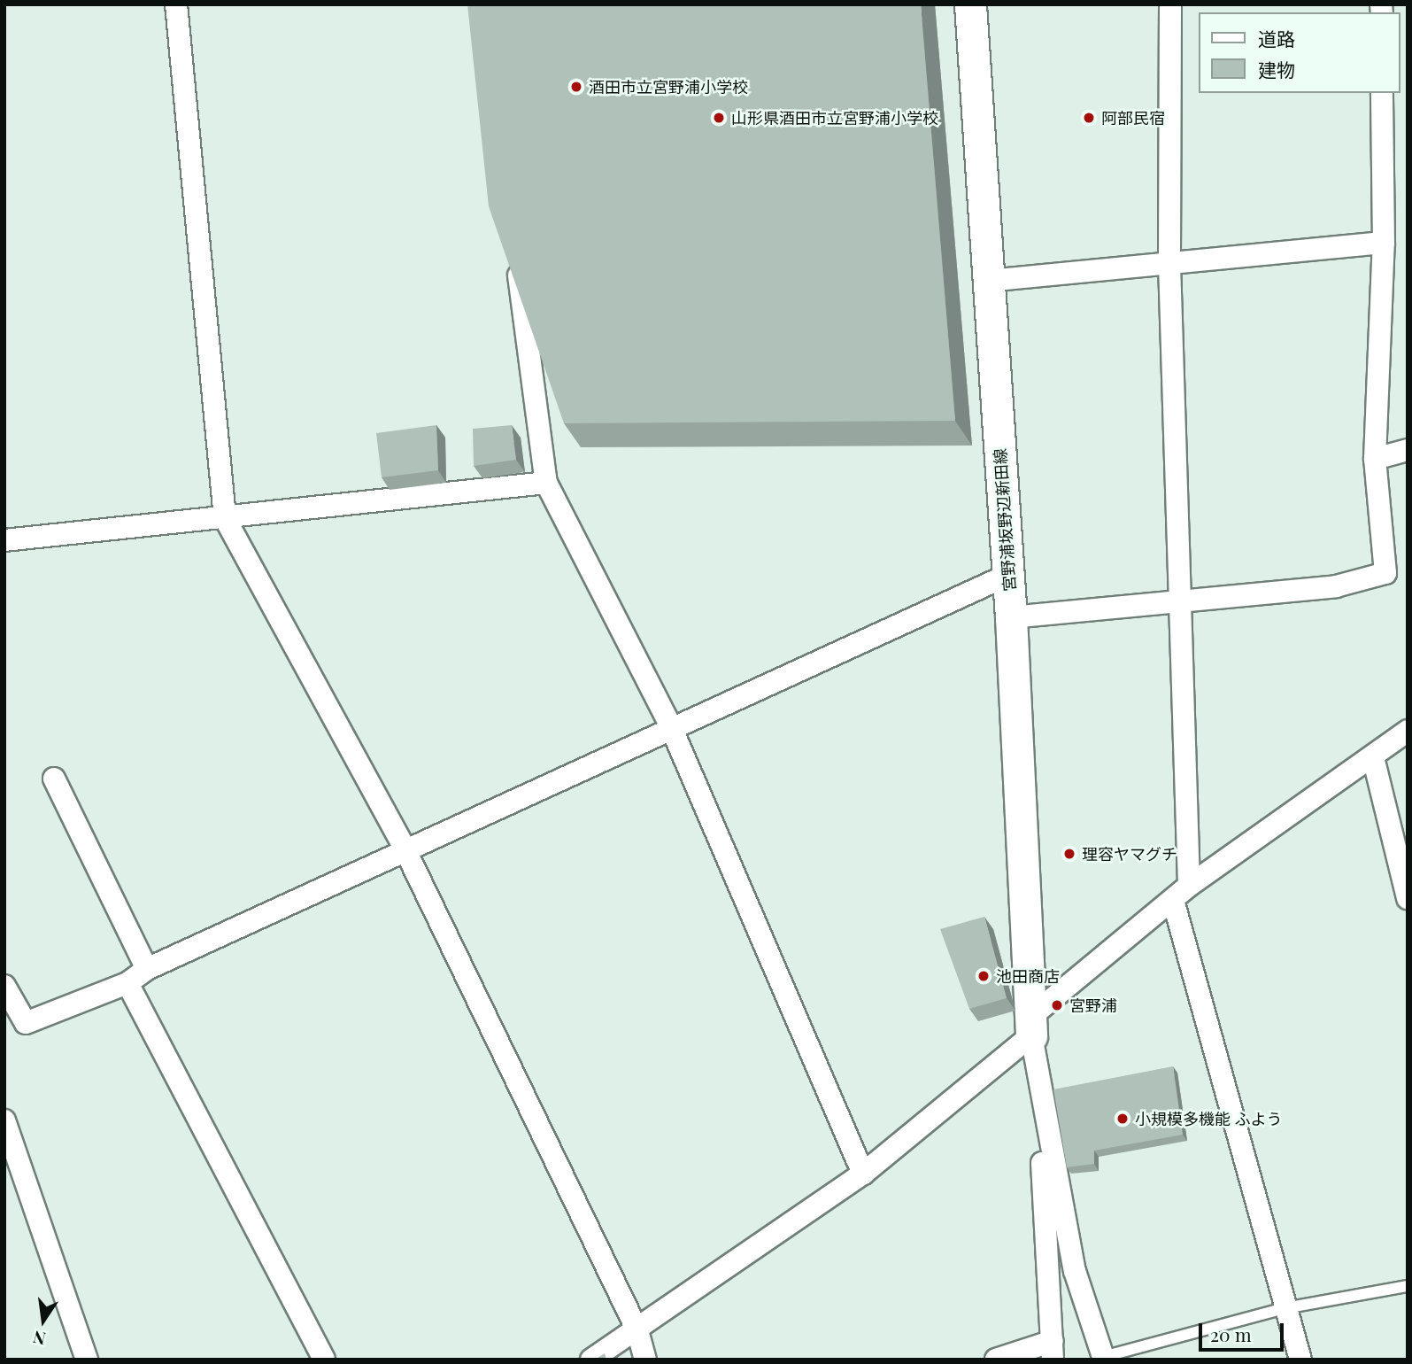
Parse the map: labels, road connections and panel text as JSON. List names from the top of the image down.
{
  "streets": {
    "main road": ["宮野浦坂野辺新田線"]
  },
  "places": [
    "酒田市立宮野浦小学校",
    "山形県酒田市立宮野浦小学校",
    "阿部民宿",
    "理容ヤマグチ",
    "池田商店",
    "宮野浦",
    "小規模多機能 ふよう"
  ],
  "legend": ["道路", "建物"],
  "scale_bar": "20 m",
  "north": "bottom"
}
